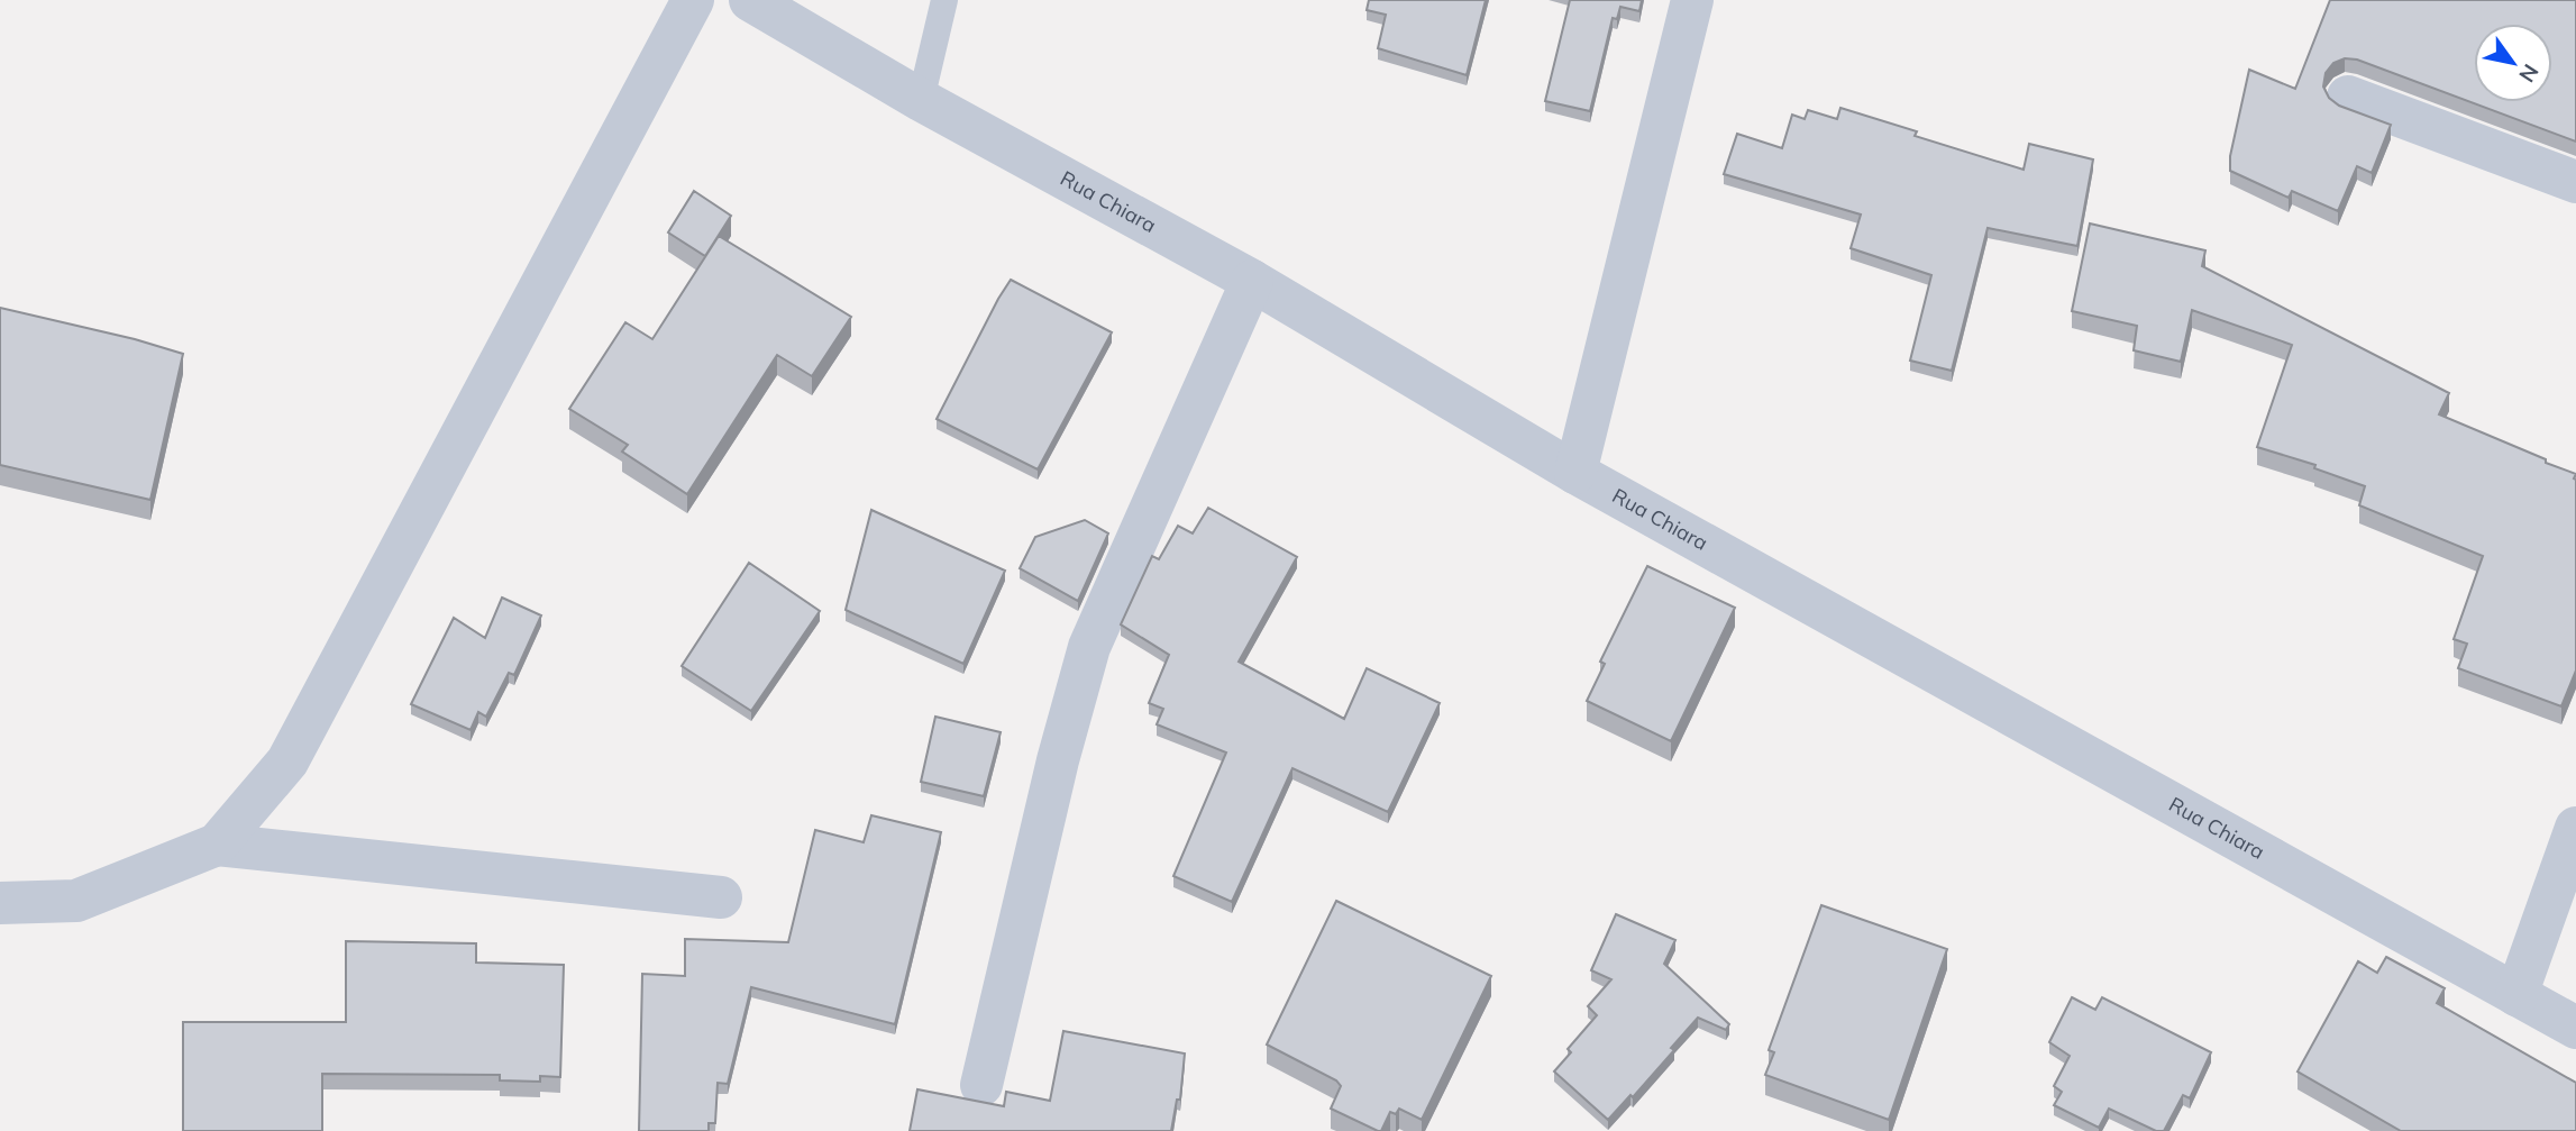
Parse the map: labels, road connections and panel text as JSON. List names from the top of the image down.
{
  "streets": {
    "street": ["Rua Chiara"]
  },
  "north": "bottom right"
}
